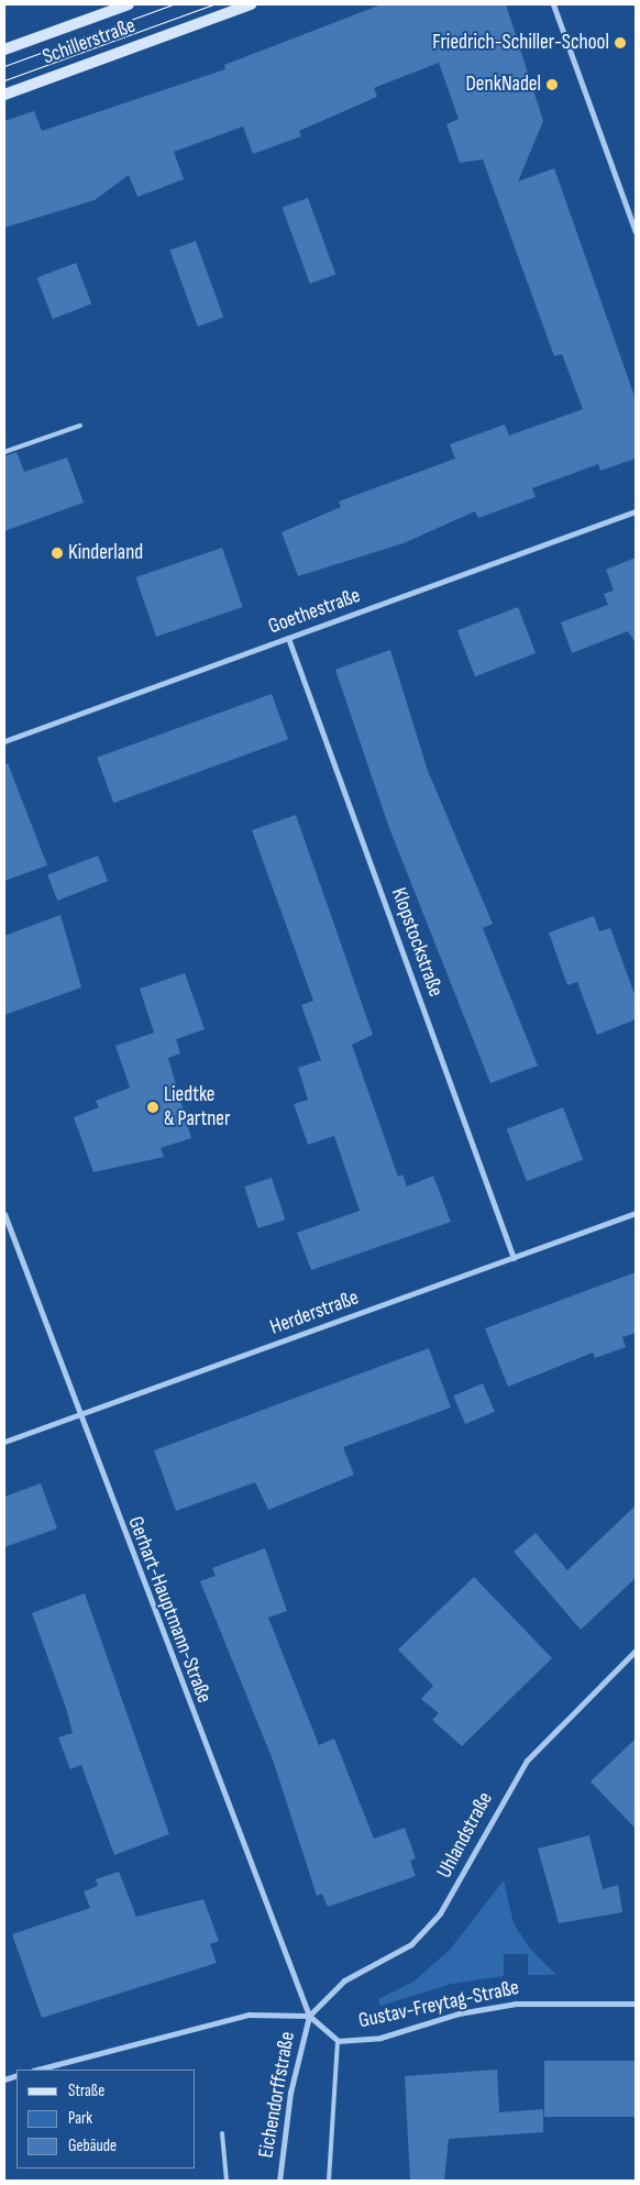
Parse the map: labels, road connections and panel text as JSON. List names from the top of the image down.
{
  "streets": {
    "main road": ["Schillerstraße"],
    "street": [
      "Goethestraße",
      "Klopstockstraße",
      "Herderstraße",
      "Gerhart-Hauptmann-Straße",
      "Uhlandstraße",
      "Gustav-Freytag-Straße",
      "Eichendorffstraße"
    ]
  },
  "crossings": [
    ["Goethestraße", "Klopstockstraße"],
    ["Klopstockstraße", "Herderstraße"],
    ["Herderstraße", "Gerhart-Hauptmann-Straße"],
    ["Gerhart-Hauptmann-Straße", "Uhlandstraße"],
    ["Gerhart-Hauptmann-Straße", "Gustav-Freytag-Straße"],
    ["Gerhart-Hauptmann-Straße", "Eichendorffstraße"],
    ["Uhlandstraße", "Gustav-Freytag-Straße"],
    ["Uhlandstraße", "Eichendorffstraße"],
    ["Gustav-Freytag-Straße", "Eichendorffstraße"]
  ],
  "places": [
    "Friedrich-Schiller-School",
    "DenkNadel",
    "Kinderland",
    "Liedtke & Partner"
  ],
  "legend": ["Straße", "Park", "Gebäude"]
}
